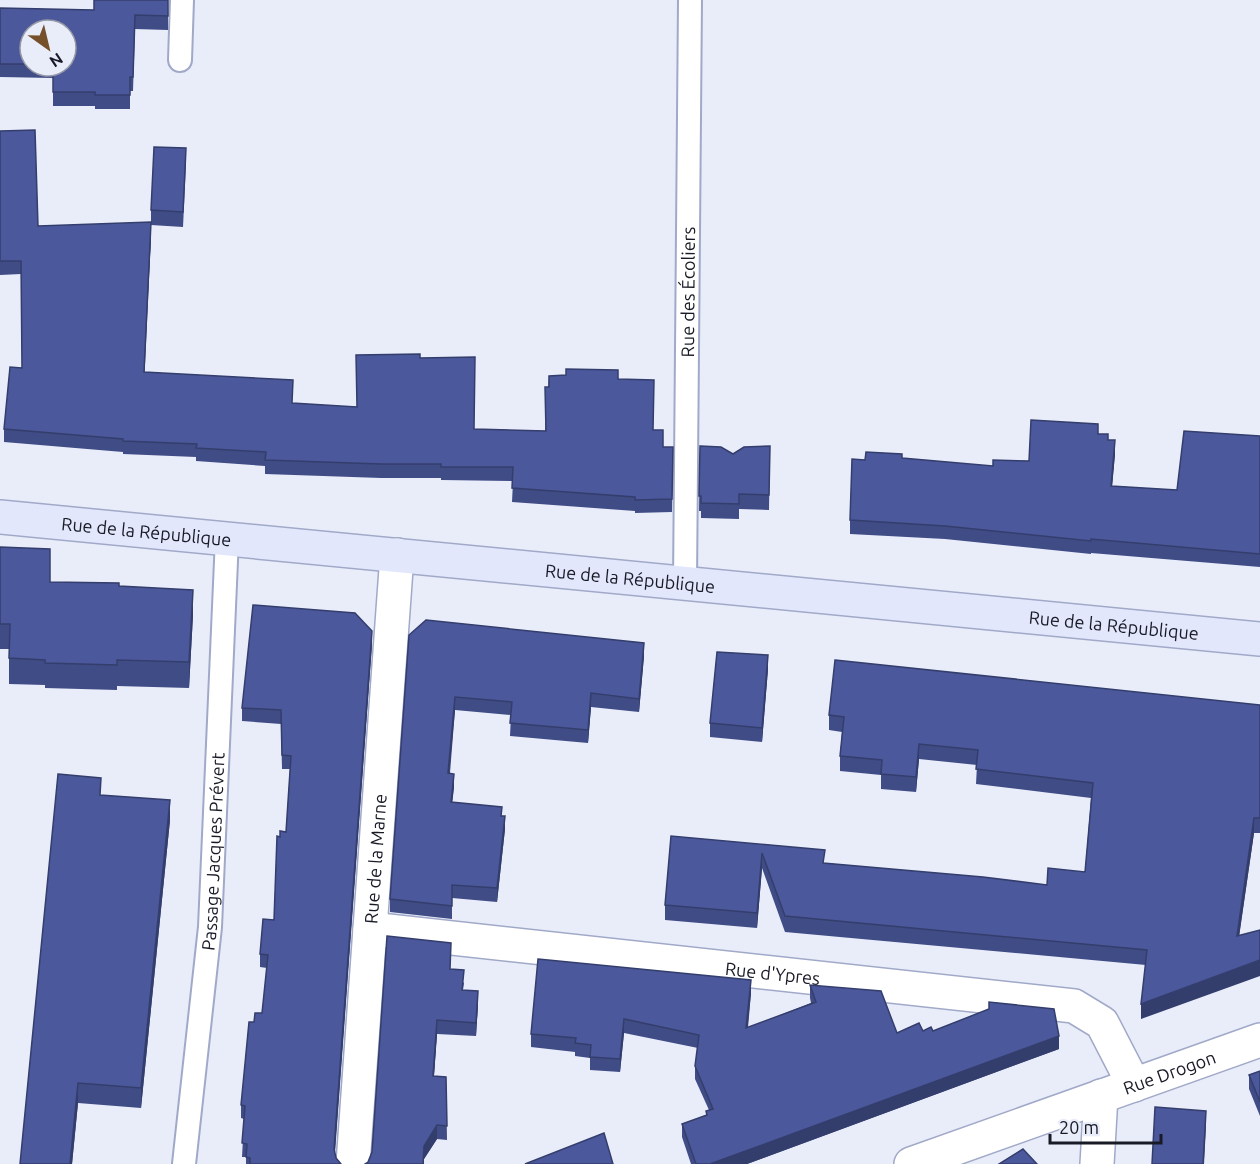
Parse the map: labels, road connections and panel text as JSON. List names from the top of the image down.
{
  "streets": {
    "street": [
      "Rue de la République",
      "Rue de la Marne",
      "Rue d'Ypres",
      "Rue Drogon"
    ],
    "lane": ["Rue des Écoliers", "Passage Jacques Prévert"]
  },
  "crossings": [
    ["Rue des Écoliers", "Rue de la République"],
    ["Rue de la République", "Passage Jacques Prévert"],
    ["Rue de la République", "Rue de la Marne"],
    ["Rue de la Marne", "Rue d'Ypres"],
    ["Rue d'Ypres", "Rue Drogon"]
  ],
  "scale_bar": "20 m",
  "north": "bottom right"
}
